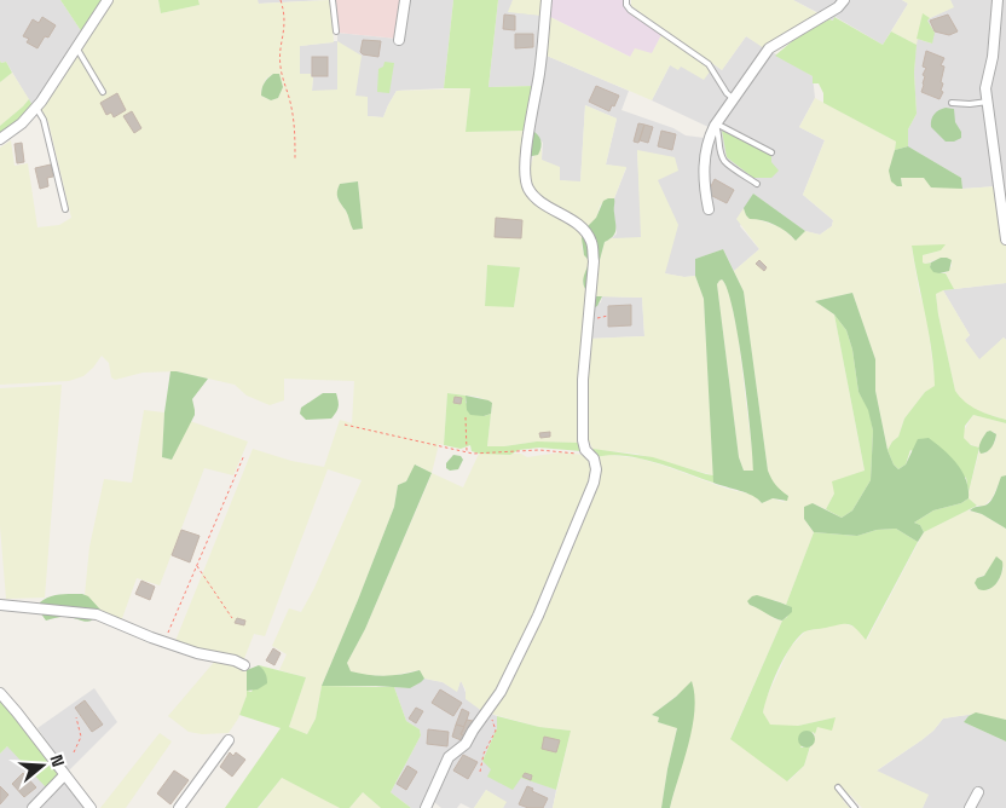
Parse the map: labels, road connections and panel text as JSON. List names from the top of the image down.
{
  "north": "right"
}
